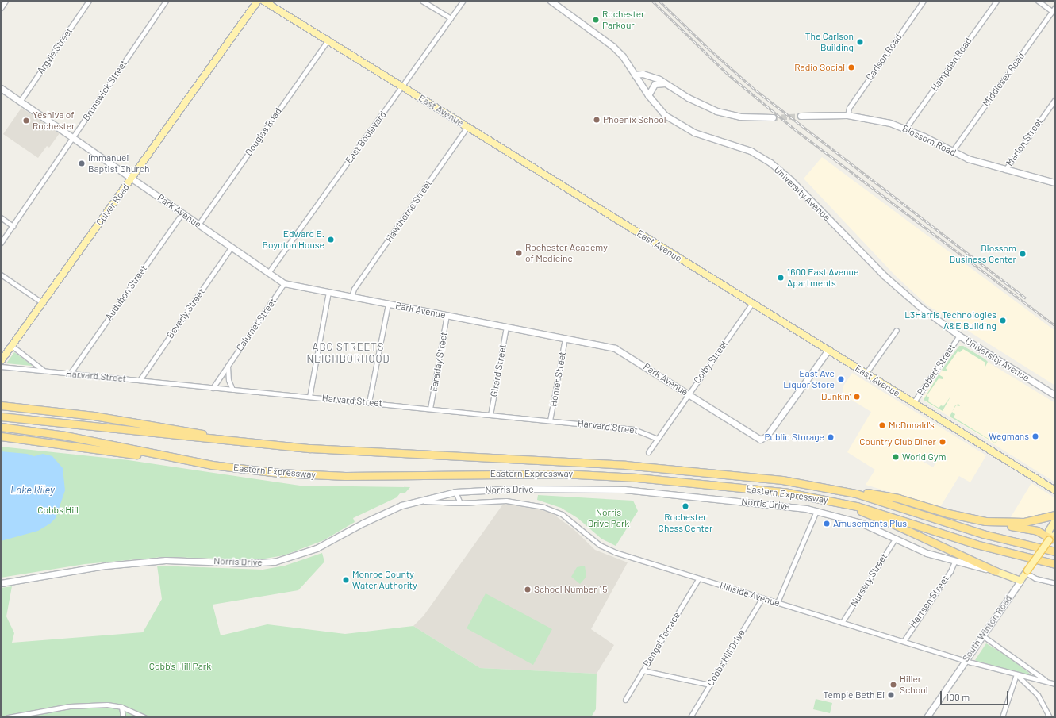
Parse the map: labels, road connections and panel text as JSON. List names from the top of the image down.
{
  "streets": {
    "highway": ["Eastern Expressway"],
    "main road": [
      "East Avenue",
      "Culver Road",
      "Norris Drive",
      "South Winton Road"
    ],
    "street": [
      "Argyle Street",
      "Carlson Road",
      "Hampden Road",
      "Middlesex Road",
      "Brunswick Street",
      "Douglas Road",
      "East Boulevard",
      "Blossom Road",
      "Marion Street",
      "University Avenue",
      "Park Avenue",
      "Hawthorne Street",
      "Audubon Street",
      "Beverly Street",
      "Calumet Street",
      "Faraday Street",
      "Colby Street",
      "Probert Street",
      "Girard Street",
      "Harvard Street",
      "Homer Street",
      "Nursery Street",
      "Hillside Avenue",
      "Hartsen Street",
      "Bengal Terrace",
      "Cobbs Hill Drive"
    ]
  },
  "crossings": [
    ["Argyle Street", "Park Avenue"],
    ["Carlson Road", "Blossom Road"],
    ["Hampden Road", "Blossom Road"],
    ["Middlesex Road", "Blossom Road"],
    ["Brunswick Street", "Park Avenue"],
    ["East Avenue", "Douglas Road"],
    ["East Avenue", "East Boulevard"],
    ["East Avenue", "Park Avenue"],
    ["East Avenue", "Hawthorne Street"],
    ["East Avenue", "Colby Street"],
    ["East Avenue", "Probert Street"],
    ["Douglas Road", "Park Avenue"],
    ["East Boulevard", "Park Avenue"],
    ["Blossom Road", "Marion Street"],
    ["University Avenue", "Probert Street"],
    ["Culver Road", "Park Avenue"],
    ["Park Avenue", "Hawthorne Street"],
    ["Park Avenue", "Audubon Street"],
    ["Park Avenue", "Beverly Street"],
    ["Park Avenue", "Calumet Street"],
    ["Park Avenue", "Faraday Street"],
    ["Park Avenue", "Colby Street"],
    ["Park Avenue", "Girard Street"],
    ["Park Avenue", "Homer Street"],
    ["Audubon Street", "Harvard Street"],
    ["Beverly Street", "Harvard Street"],
    ["Calumet Street", "Harvard Street"],
    ["Faraday Street", "Harvard Street"],
    ["Colby Street", "Harvard Street"],
    ["Girard Street", "Harvard Street"],
    ["Harvard Street", "Homer Street"],
    ["Norris Drive", "Nursery Street"],
    ["Norris Drive", "Hillside Avenue"],
    ["Norris Drive", "Hartsen Street"],
    ["Norris Drive", "South Winton Road"],
    ["Nursery Street", "Hillside Avenue"],
    ["Hillside Avenue", "Hartsen Street"],
    ["Hillside Avenue", "South Winton Road"],
    ["Hillside Avenue", "Bengal Terrace"],
    ["Hillside Avenue", "Cobbs Hill Drive"]
  ],
  "districts": ["ABC STREETS NEIGHBORHOOD"],
  "water": ["Lake Riley"],
  "parks": ["Cobbs Hill", "Norris Drive Park", "Cobb's Hill Park"],
  "places": [
    "Rochester Parkour",
    "The Carlson Building",
    "Radio Social",
    "Phoenix School",
    "Yeshiva of Rochester",
    "Immanuel Baptist Church",
    "Edward E. Boynton House",
    "Rochester Academy of Medicine",
    "Blossom Business Center",
    "1600 East Avenue Apartments",
    "L3Harris Technologies A&E Building",
    "East Ave Liquor Store",
    "Dunkin'",
    "McDonald's",
    "Wegmans",
    "Public Storage",
    "Country Club Diner",
    "World Gym",
    "Rochester Chess Center",
    "Amusements Plus",
    "Monroe County Water Authority",
    "School Number 15",
    "Hiller School",
    "Temple Beth El"
  ],
  "scale_bar": "100 m"
}
